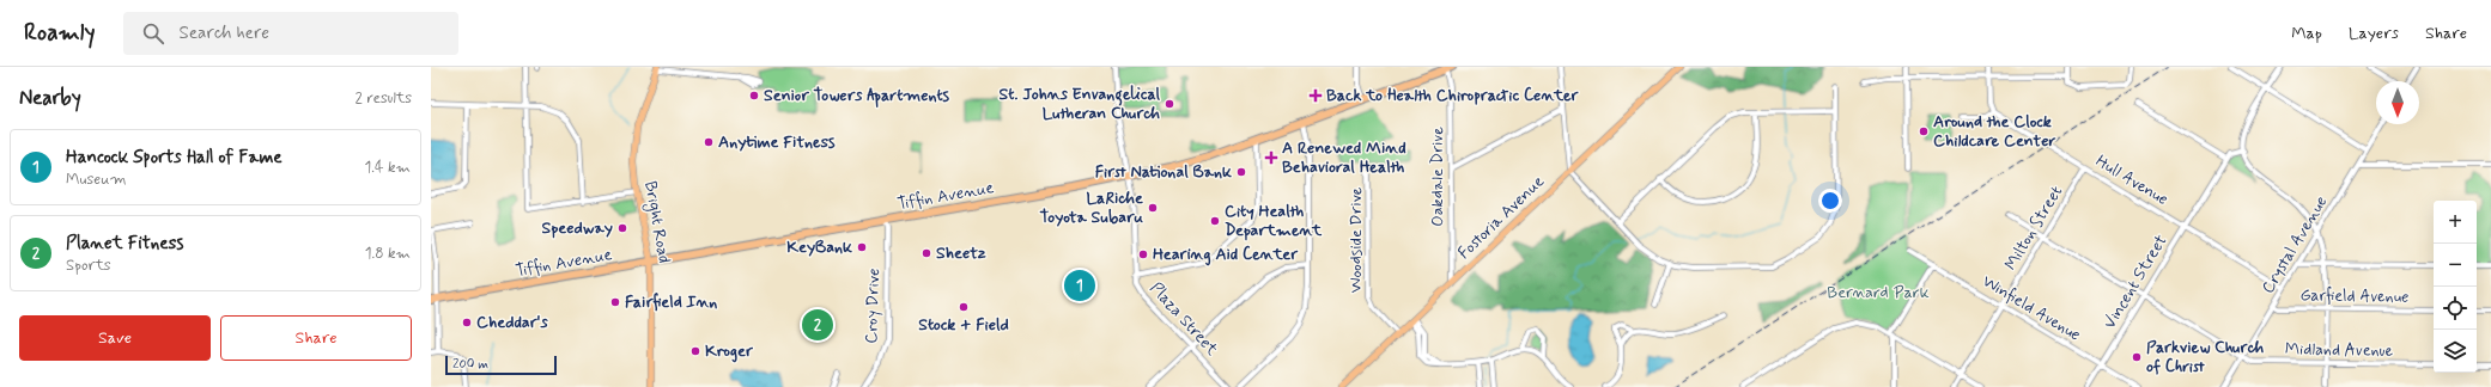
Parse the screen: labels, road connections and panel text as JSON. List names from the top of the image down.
{
  "streets": {
    "highway": ["Tiffin Avenue"],
    "main road": ["Fostoria Avenue", "Bright Road"],
    "street": [
      "Oakdale Drive",
      "Hull Avenue",
      "Milton Street",
      "Woodside Drive",
      "Crystal Avenue",
      "Vincent Street",
      "Garfield Avenue",
      "Croy Drive",
      "Winfield Avenue",
      "Plaza Street",
      "Midland Avenue"
    ]
  },
  "crossings": [
    ["Oakdale Drive", "Tiffin Avenue"],
    ["Oakdale Drive", "Fostoria Avenue"],
    ["Hull Avenue", "Milton Street"],
    ["Hull Avenue", "Crystal Avenue"],
    ["Hull Avenue", "Vincent Street"],
    ["Tiffin Avenue", "Bright Road"],
    ["Tiffin Avenue", "Croy Drive"],
    ["Tiffin Avenue", "Plaza Street"],
    ["Fostoria Avenue", "Woodside Drive"],
    ["Milton Street", "Winfield Avenue"],
    ["Milton Street", "Midland Avenue"],
    ["Crystal Avenue", "Garfield Avenue"],
    ["Crystal Avenue", "Midland Avenue"],
    ["Vincent Street", "Winfield Avenue"],
    ["Vincent Street", "Midland Avenue"]
  ],
  "parks": ["Bernard Park"],
  "places": {
    "other": [
      "Senior Towers Apartments",
      "St. Johns Envangelical Lutheran Church",
      "Around the Clock Childcare Center",
      "Anytime Fitness",
      "First National Bank",
      "LaRiche Toyota Subaru",
      "City Health Department",
      "Speedway",
      "KeyBank",
      "Sheetz",
      "Hearing Aid Center",
      "Fairfield Inn",
      "Stock + Field",
      "Cheddar's",
      "Kroger",
      "Parkview Church of Christ"
    ],
    "health": ["Back to Health Chiropractic Center", "A Renewed Mind Behavioral Health"]
  },
  "scale_bar": "200 m",
  "north": "bottom",
  "page": {
    "header": "Roamly",
    "search": "Search here",
    "nav": ["Map", "Layers", "Share"],
    "heading": ["Nearby", "2 results"],
    "list": [
      {
        "mark": "1",
        "name": "Hancock Sports Hall of Fame",
        "note": "Museum",
        "value": "1.4 km"
      },
      {
        "mark": "2",
        "name": "Planet Fitness",
        "note": "Sports",
        "value": "1.8 km"
      }
    ],
    "map_buttons": ["+", "−"],
    "pins": ["1", "2"],
    "buttons": ["Save", "Share"],
    "scale": "200 m"
  }
}
